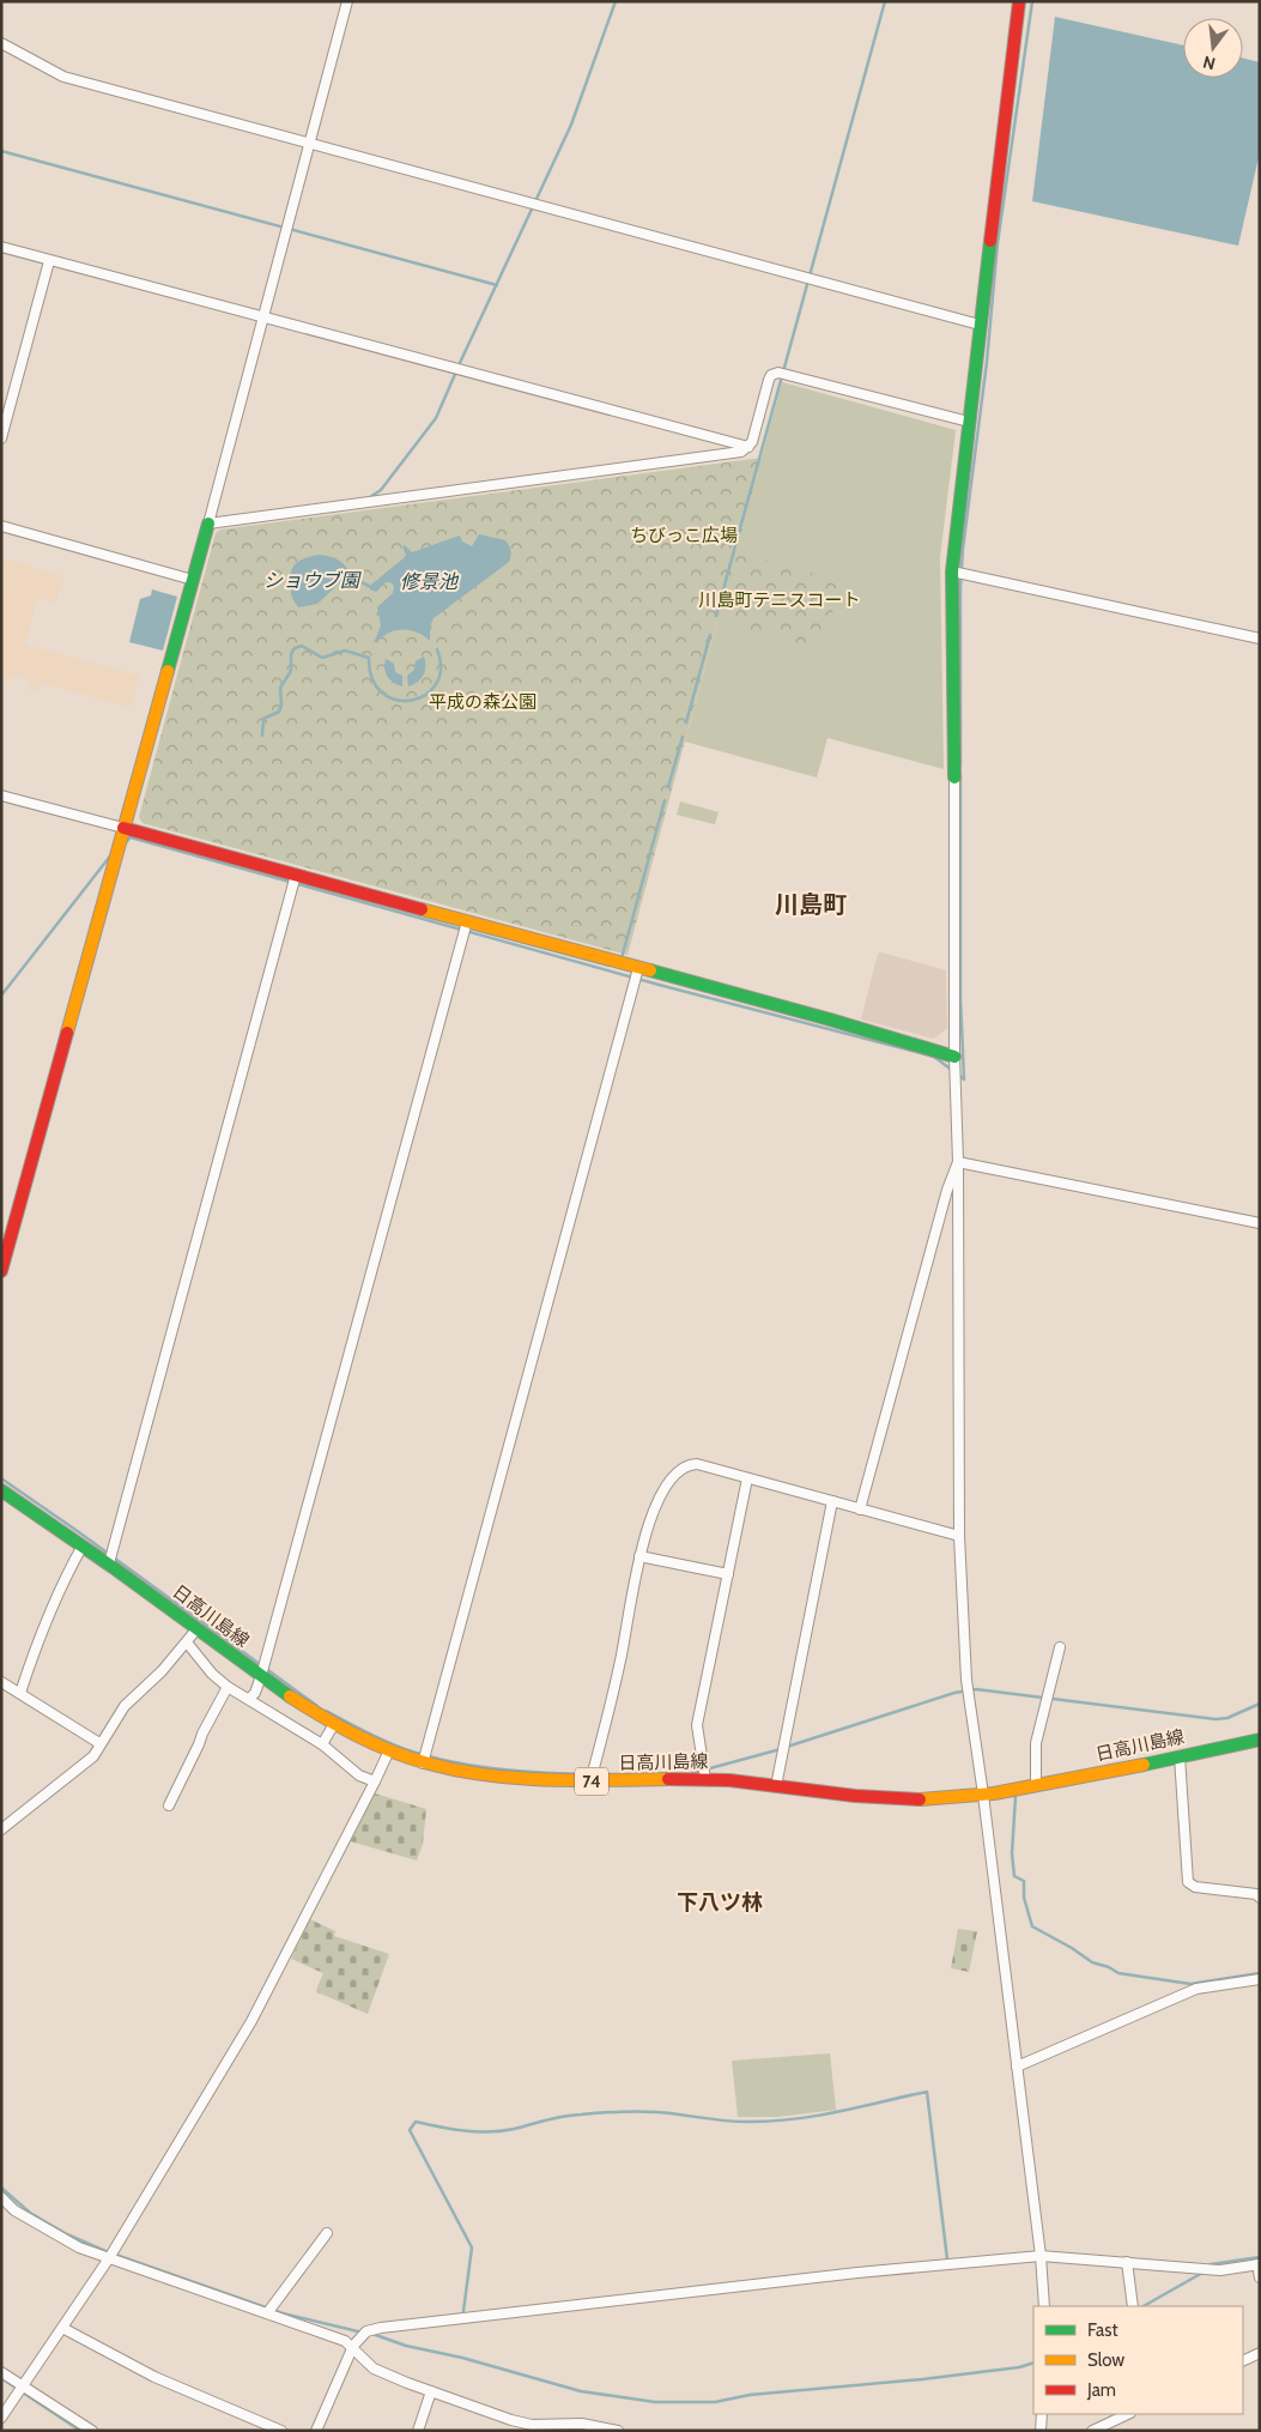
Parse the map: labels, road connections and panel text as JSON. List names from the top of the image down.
{
  "streets": {
    "street": ["日高川島線", "74"]
  },
  "districts": ["川島町", "下八ツ林"],
  "water": ["ショウブ園", "修景池"],
  "parks": ["ちびっこ広場", "川島町テニスコート", "平成の森公園"],
  "legend": ["Fast", "Slow", "Jam"],
  "north": "bottom"
}
